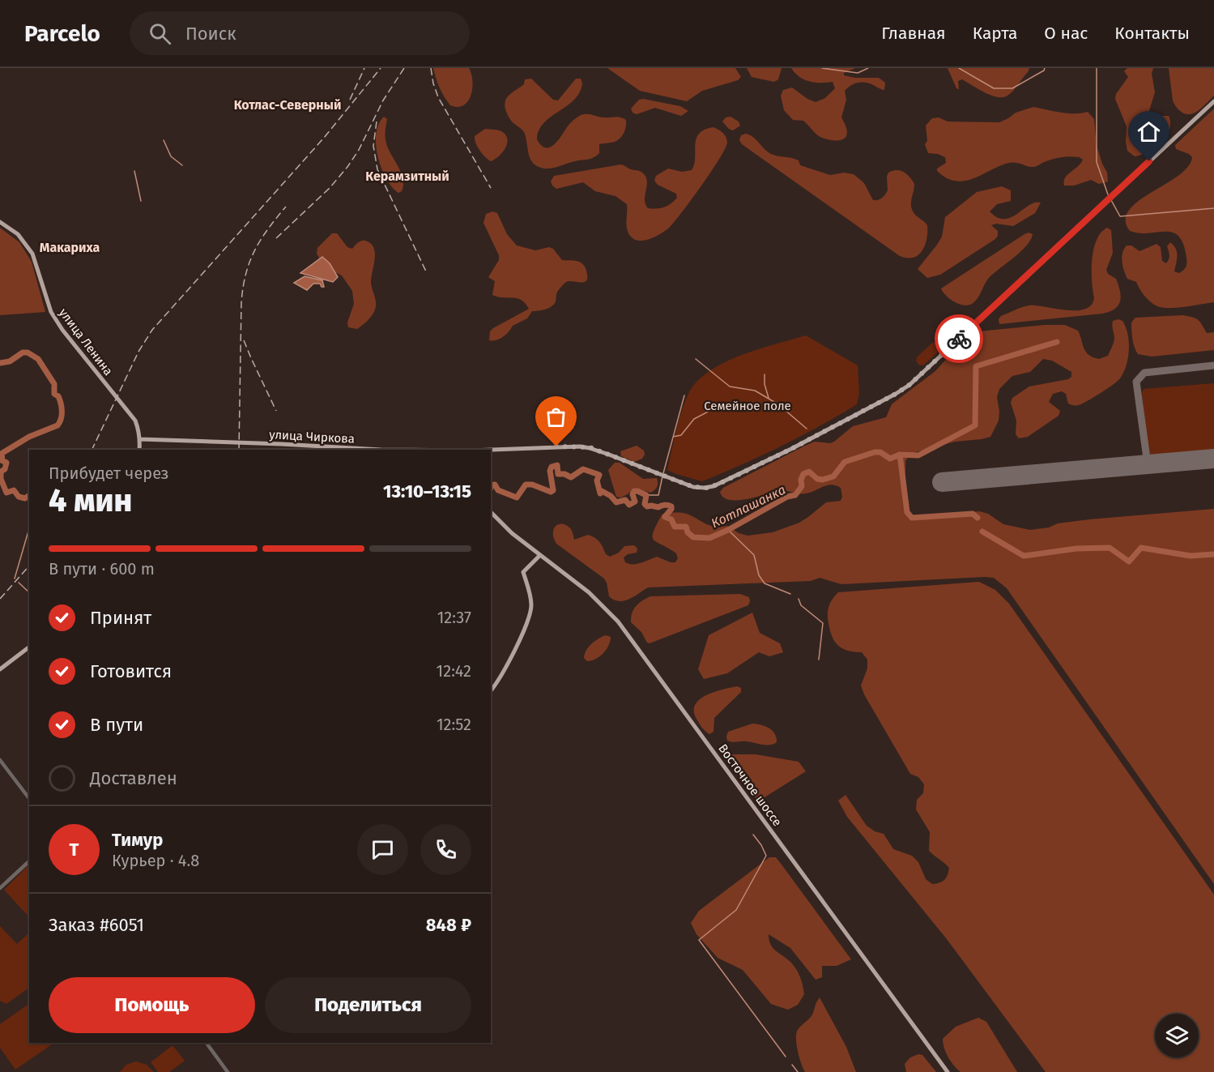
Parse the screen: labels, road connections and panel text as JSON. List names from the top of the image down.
{
  "streets": {
    "main road": ["улица Ленина", "улица Чиркова", "Восточное шоссе"]
  },
  "crossings": [
    ["улица Ленина", "улица Чиркова"]
  ],
  "districts": ["Котлас-Северный", "Керамзитный", "Макариха"],
  "water": ["Котлашанка"],
  "parks": ["Семейное поле"],
  "page": {
    "header": "Parcelo",
    "search": "Поиск",
    "nav": [
      "Главная",
      "Карта",
      "О нас",
      "Контакты"
    ],
    "heading": ["4 мин", "Прибудет через", "13:10–13:15"],
    "panel": [
      "Тимур",
      "Курьер · 4.8",
      "Заказ #6051",
      "848 ₽"
    ],
    "bar": "В пути · 600 m",
    "list": [
      ["Принят", "12:37"],
      ["Готовится", "12:42"],
      ["В пути", "12:52"],
      "Доставлен"
    ],
    "round": "Т",
    "buttons": ["Помощь", "Поделиться"]
  }
}
